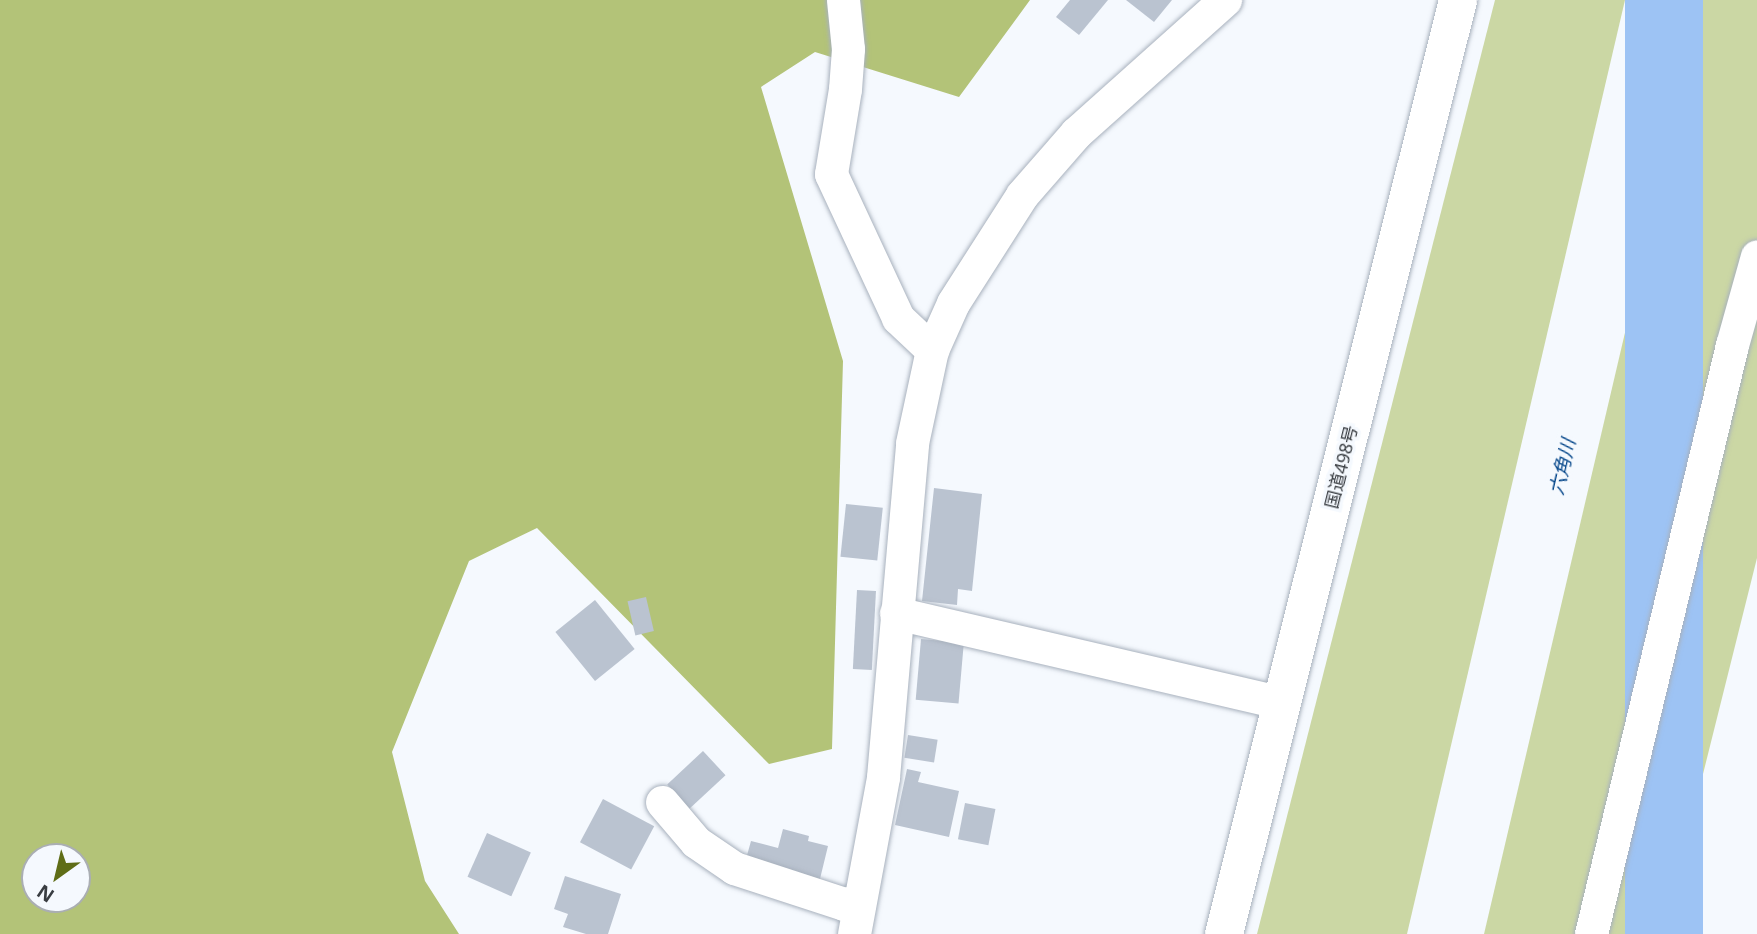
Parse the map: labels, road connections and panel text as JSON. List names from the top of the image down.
{
  "streets": {
    "highway": ["国道498号"]
  },
  "water": ["六角川"],
  "north": "bottom left"
}
